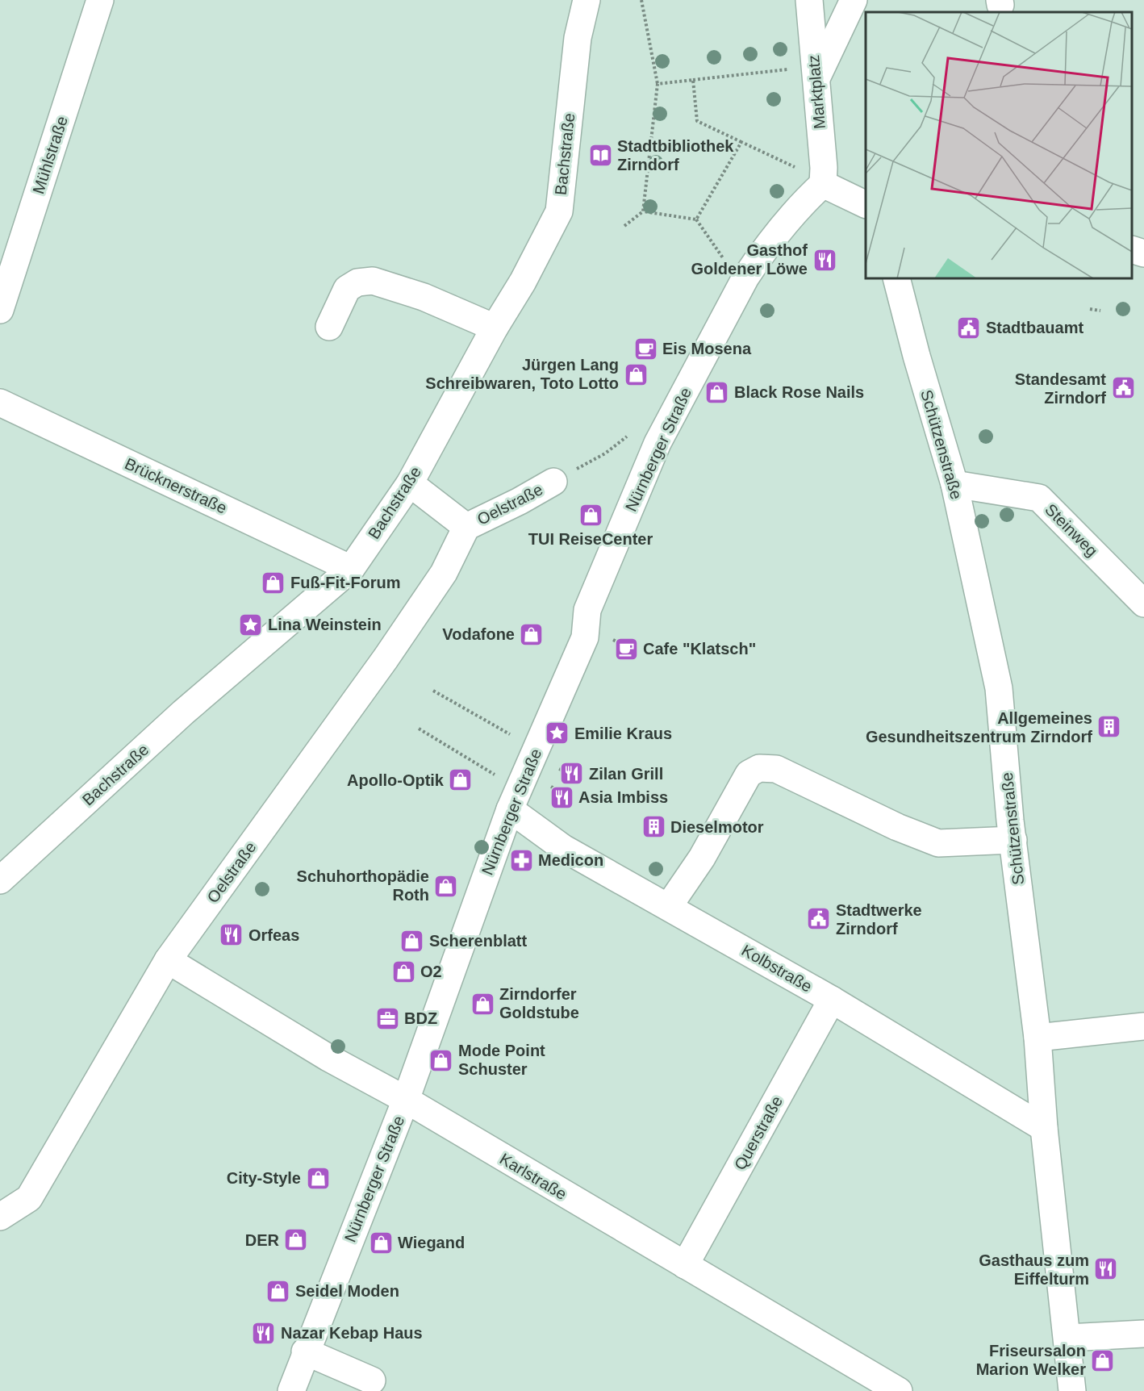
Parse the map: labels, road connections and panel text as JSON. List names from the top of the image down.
{
  "streets": {
    "street": [
      "Marktplatz",
      "Bachstraße",
      "Mühlstraße",
      "Schützenstraße",
      "Nürnberger Straße",
      "Brücknerstraße",
      "Oelstraße",
      "Steinweg",
      "Kolbstraße",
      "Querstraße",
      "Karlstraße"
    ]
  },
  "crossings": [
    ["Marktplatz", "Nürnberger Straße"],
    ["Bachstraße", "Brücknerstraße"],
    ["Bachstraße", "Oelstraße"],
    ["Schützenstraße", "Steinweg"],
    ["Schützenstraße", "Kolbstraße"],
    ["Nürnberger Straße", "Kolbstraße"],
    ["Nürnberger Straße", "Karlstraße"],
    ["Oelstraße", "Karlstraße"],
    ["Kolbstraße", "Querstraße"],
    ["Querstraße", "Karlstraße"]
  ],
  "places": {
    "library": ["Stadtbibliothek Zirndorf"],
    "restaurant": [
      "Gasthof Goldener Löwe",
      "Zilan Grill",
      "Asia Imbiss",
      "Orfeas",
      "Gasthaus zum Eiffelturm",
      "Nazar Kebap Haus"
    ],
    "public building": ["Stadtbauamt", "Standesamt Zirndorf", "Stadtwerke Zirndorf"],
    "cafe": ["Eis Mosena", "Cafe \"Klatsch\""],
    "shop": [
      "Jürgen Lang Schreibwaren, Toto Lotto",
      "Black Rose Nails",
      "TUI ReiseCenter",
      "Fuß-Fit-Forum",
      "Vodafone",
      "Apollo-Optik",
      "Schuhorthopädie Roth",
      "Scherenblatt",
      "O2",
      "Zirndorfer Goldstube",
      "Mode Point Schuster",
      "City-Style",
      "DER",
      "Wiegand",
      "Seidel Moden",
      "Friseursalon Marion Welker"
    ],
    "place": ["Lina Weinstein", "Emilie Kraus"],
    "building": ["Allgemeines Gesundheitszentrum Zirndorf", "Dieselmotor"],
    "pharmacy": ["Medicon"],
    "office": ["BDZ"]
  }
}
